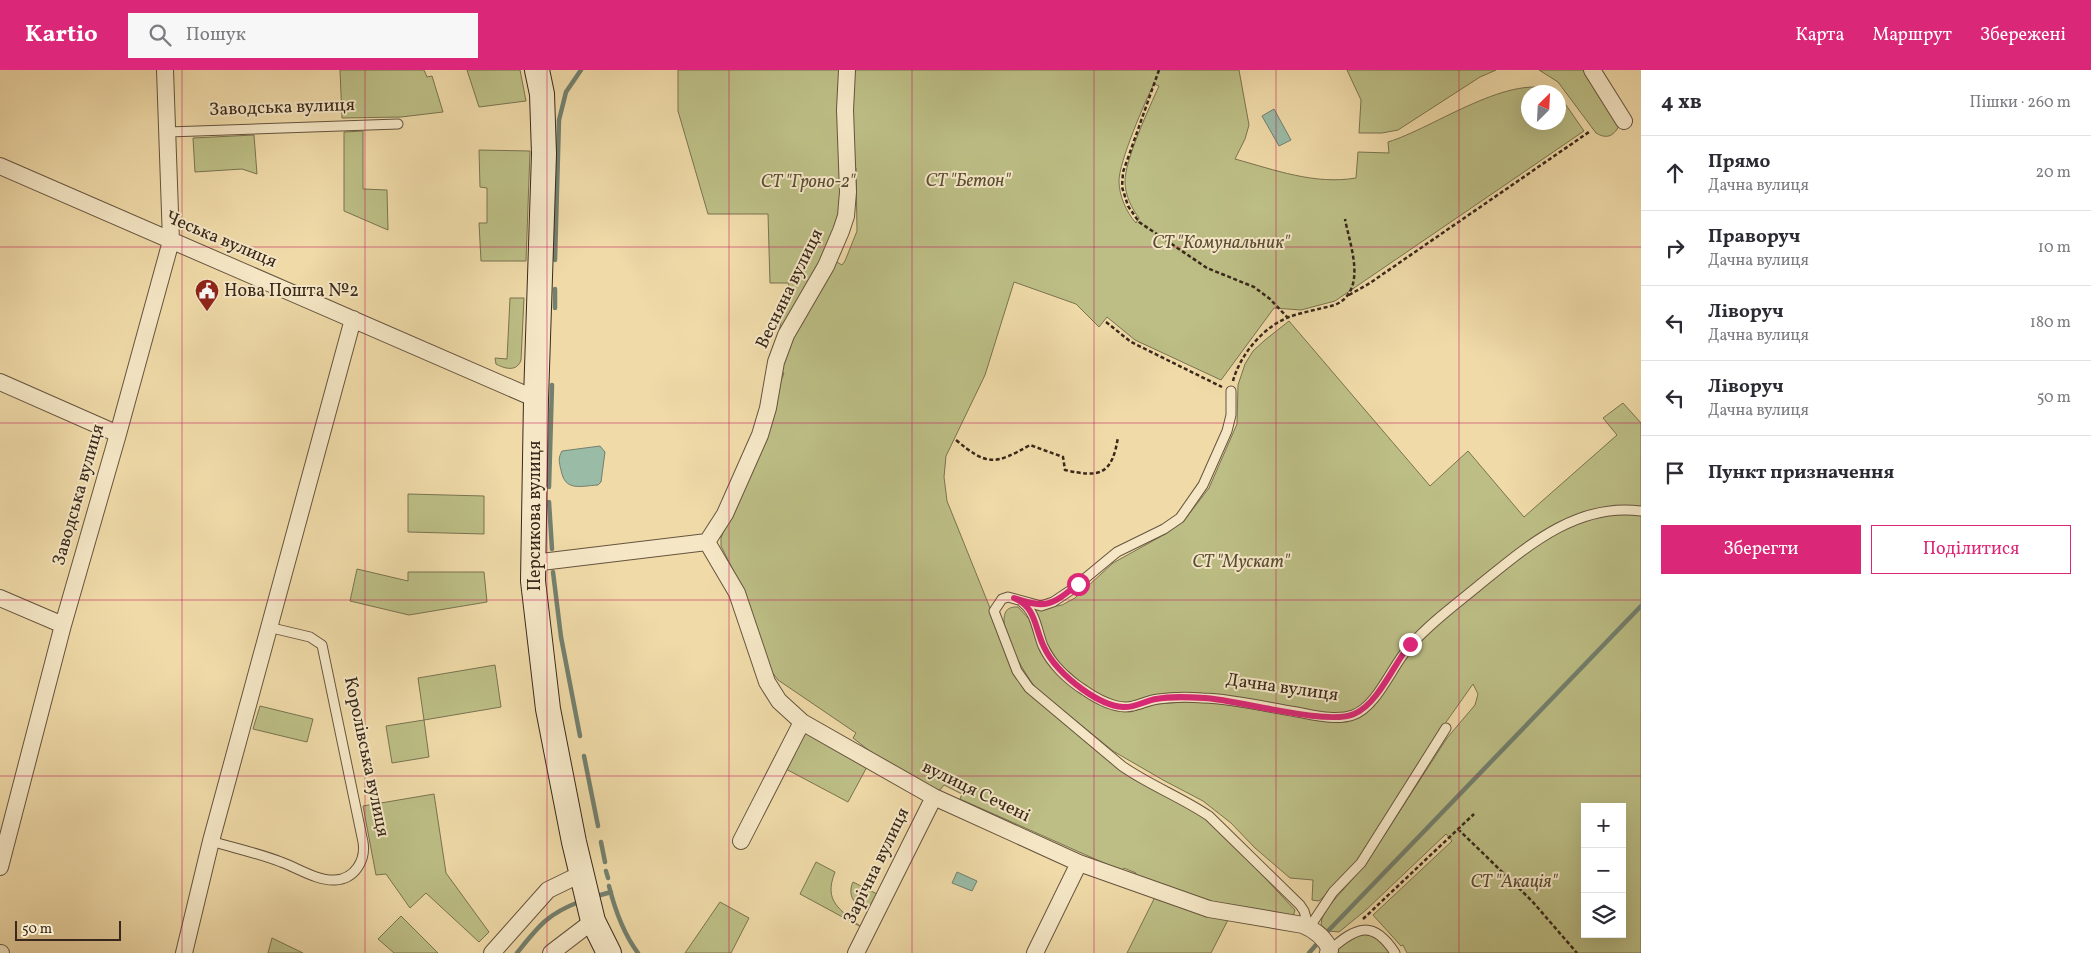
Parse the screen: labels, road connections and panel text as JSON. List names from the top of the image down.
{
  "streets": {
    "main road": ["Персикова вулиця"],
    "street": [
      "Заводська вулиця",
      "Чеська вулиця",
      "Весняна вулиця",
      "вулиця Сечені",
      "Зарічна вулиця"
    ],
    "lane": ["Дачна вулиця", "Королівська вулиця"]
  },
  "crossings": [
    ["Заводська вулиця", "Чеська вулиця"],
    ["Чеська вулиця", "Персикова вулиця"],
    ["Весняна вулиця", "вулиця Сечені"],
    ["вулиця Сечені", "Зарічна вулиця"]
  ],
  "parks": [
    "СТ \"Бетон\"",
    "СТ \"Гроно-2\"",
    "СТ \"Комунальник\"",
    "СТ \"Мускат\"",
    "СТ \"Акація\""
  ],
  "places": {
    "public building": ["Нова Пошта №2"]
  },
  "scale_bar": "50 m",
  "north": "top right",
  "page": {
    "header": "Kartio",
    "search": "Пошук",
    "nav": ["Карта", "Маршрут", "Збережені"],
    "heading": ["4 хв", "Пішки · 260 m"],
    "list": [
      ["Прямо", "Дачна вулиця", "20 m"],
      ["Праворуч", "Дачна вулиця", "10 m"],
      ["Ліворуч", "Дачна вулиця", "180 m"],
      ["Ліворуч", "Дачна вулиця", "50 m"],
      "Пункт призначення"
    ],
    "buttons": ["Зберегти", "Поділитися"],
    "map_buttons": ["+", "−"],
    "scale": "50 m"
  }
}
